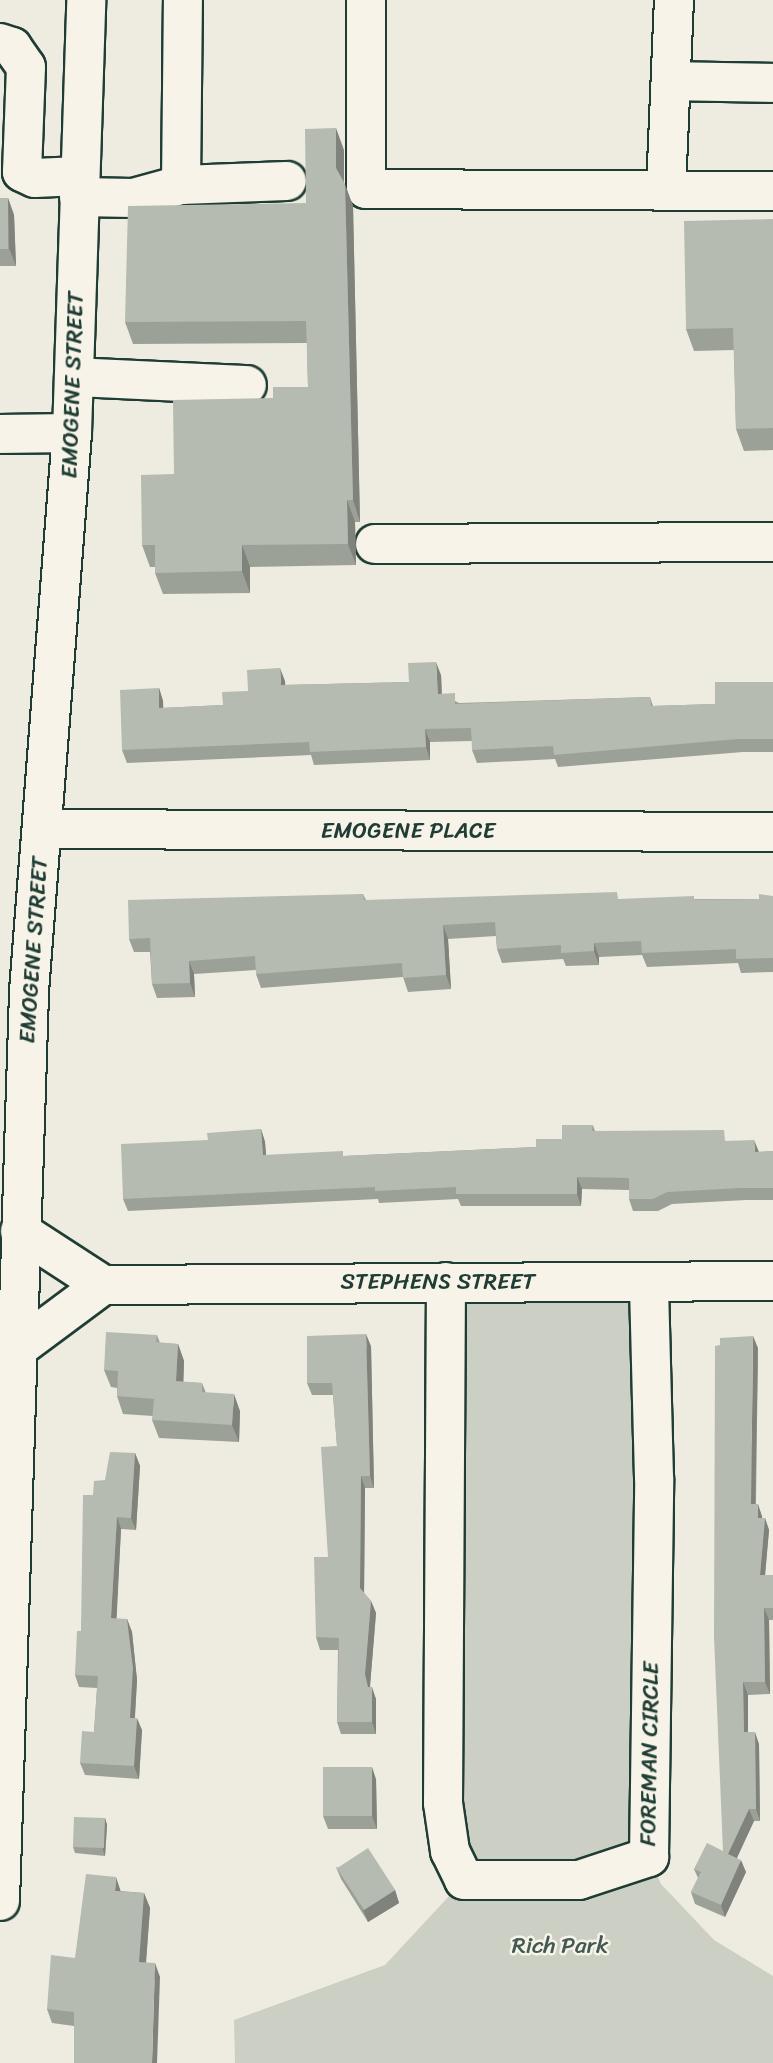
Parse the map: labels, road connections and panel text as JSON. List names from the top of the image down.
{
  "streets": {
    "street": [
      "EMOGENE STREET",
      "EMOGENE PLACE",
      "STEPHENS STREET",
      "FOREMAN CIRCLE"
    ]
  },
  "crossings": [
    ["EMOGENE STREET", "EMOGENE PLACE"],
    ["STEPHENS STREET", "FOREMAN CIRCLE"]
  ],
  "parks": ["Rich Park"]
}
